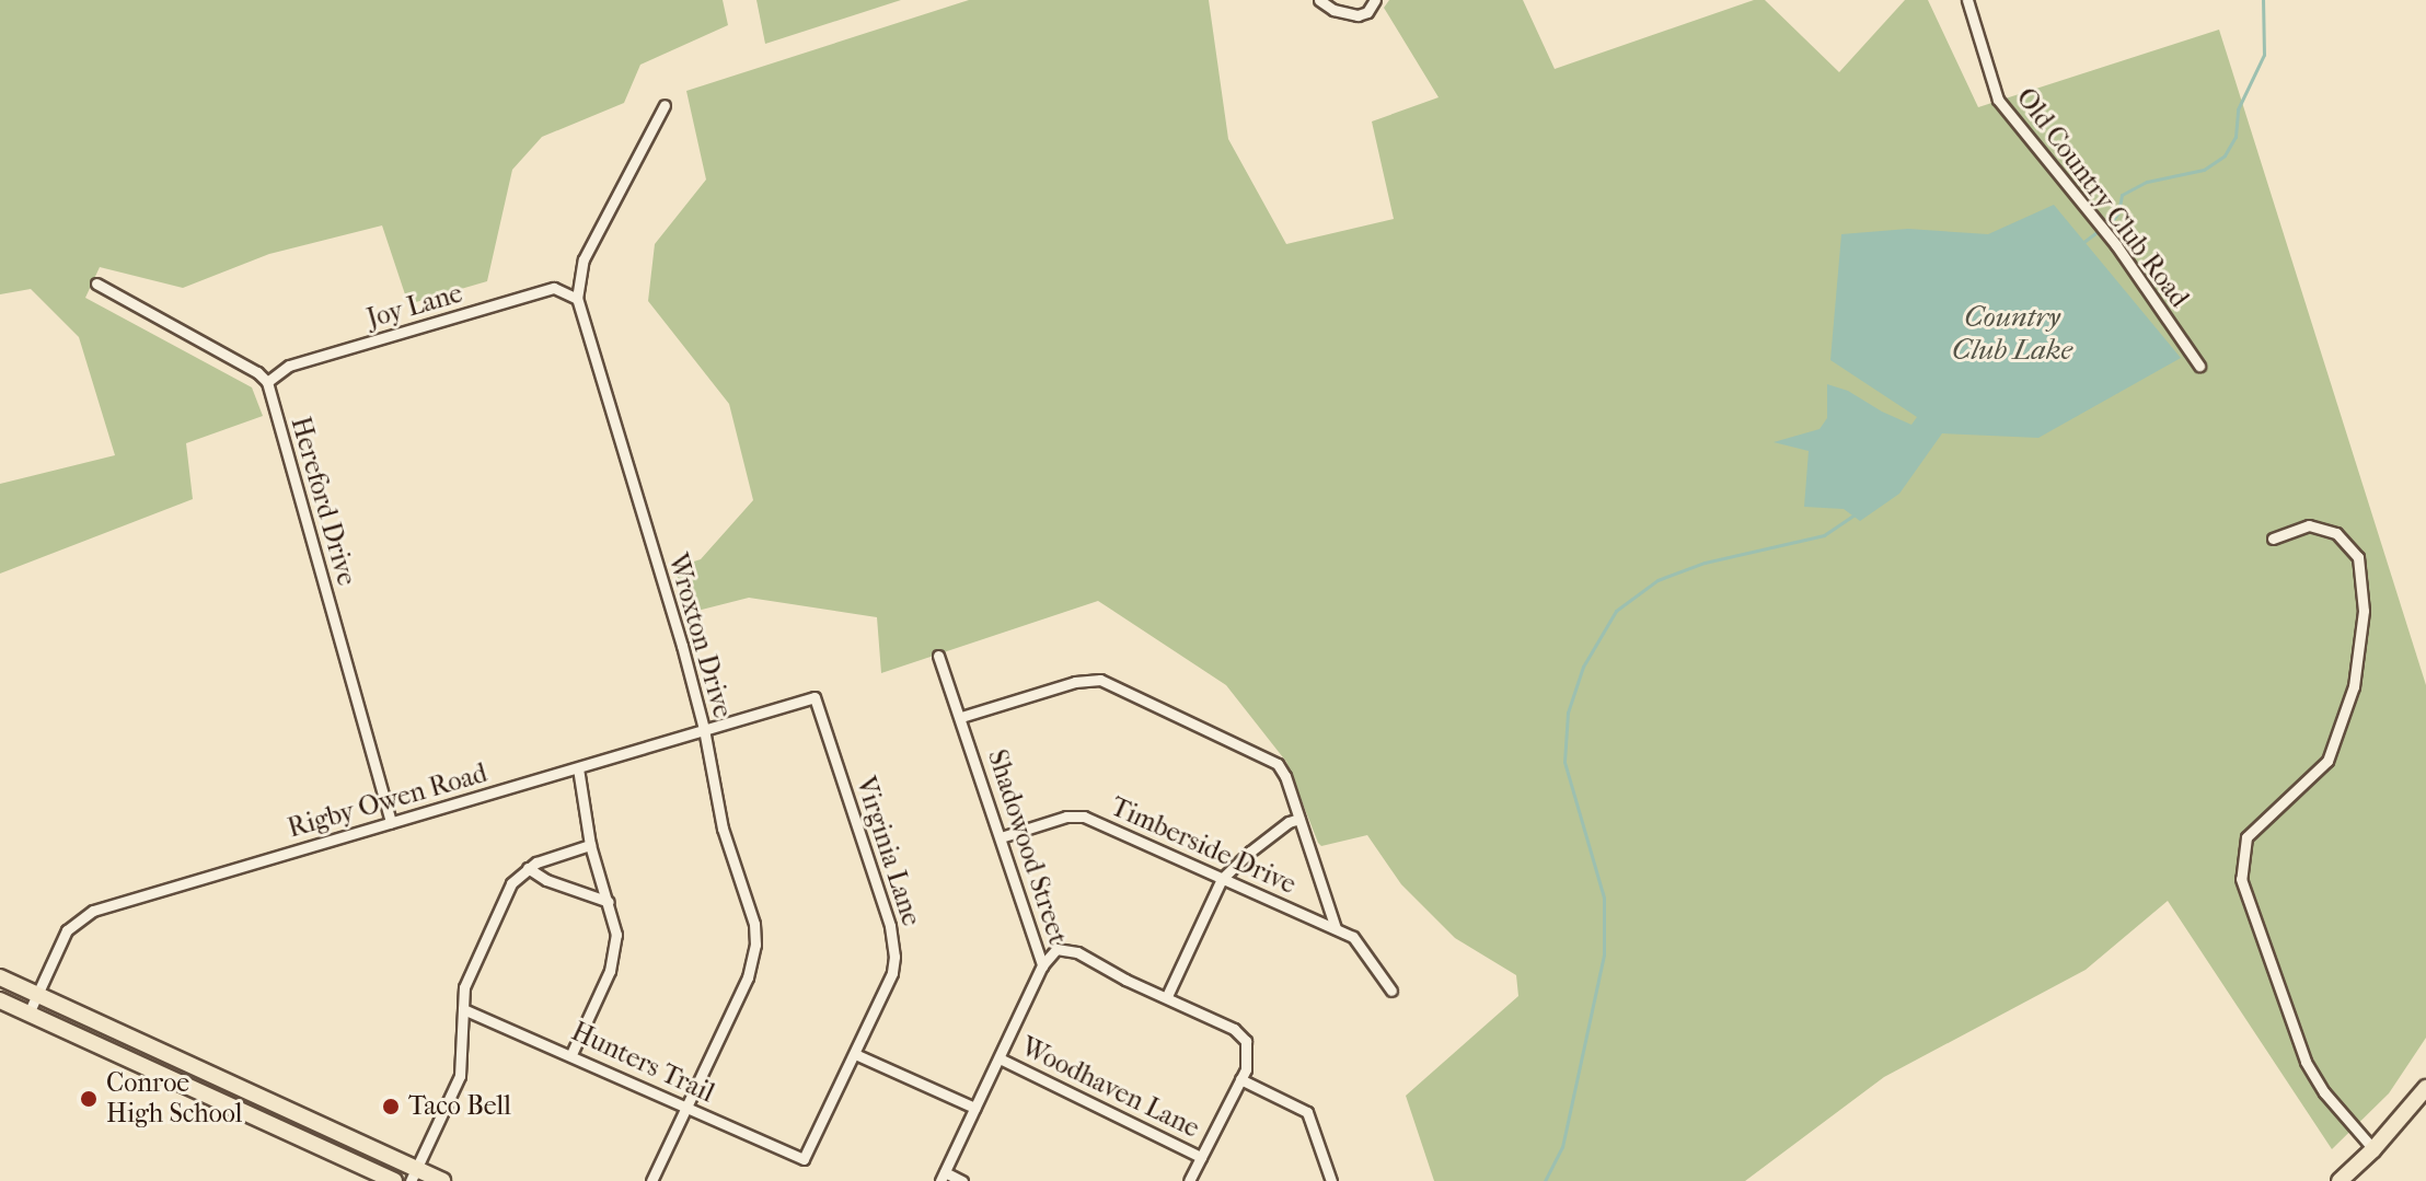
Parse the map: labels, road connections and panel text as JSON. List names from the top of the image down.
{
  "streets": {
    "street": [
      "Old Country Club Road",
      "Joy Lane",
      "Hereford Drive",
      "Wroxton Drive",
      "Rigby Owen Road",
      "Timberside Drive",
      "Shadowood Street",
      "Virginia Lane",
      "Hunters Trail",
      "Woodhaven Lane"
    ]
  },
  "crossings": [
    ["Joy Lane", "Hereford Drive"],
    ["Joy Lane", "Wroxton Drive"],
    ["Hereford Drive", "Rigby Owen Road"],
    ["Wroxton Drive", "Rigby Owen Road"],
    ["Wroxton Drive", "Hunters Trail"],
    ["Rigby Owen Road", "Virginia Lane"],
    ["Timberside Drive", "Shadowood Street"],
    ["Shadowood Street", "Woodhaven Lane"],
    ["Virginia Lane", "Hunters Trail"]
  ],
  "water": ["Country Club Lake"],
  "places": ["Conroe High School", "Taco Bell"]
}
